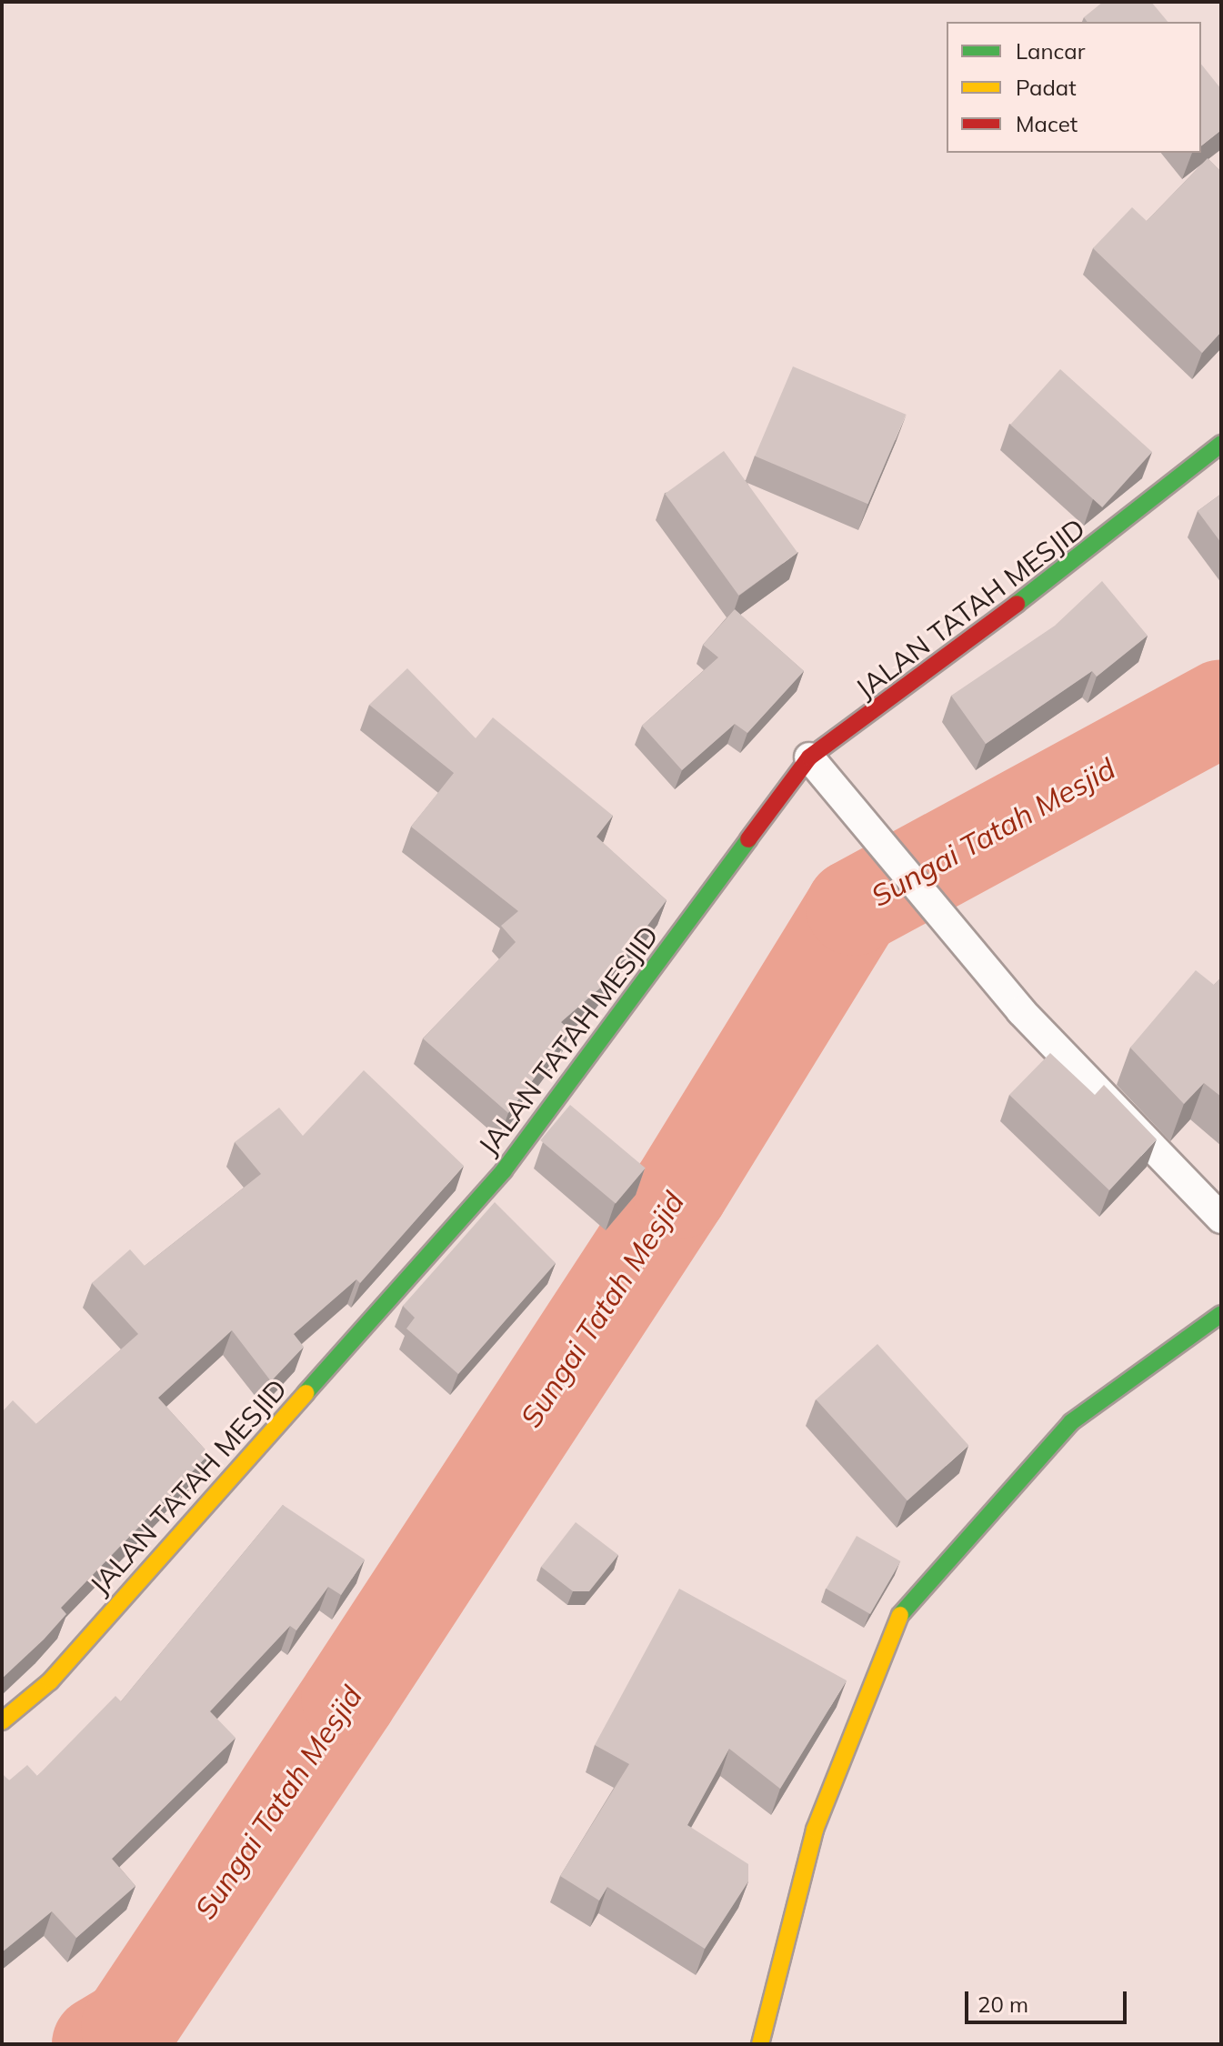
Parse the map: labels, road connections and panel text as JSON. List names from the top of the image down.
{
  "streets": {
    "street": ["JALAN TATAH MESJID"]
  },
  "water": ["Sungai Tatah Mesjid"],
  "legend": ["Lancar", "Padat", "Macet"],
  "scale_bar": "20 m"
}
